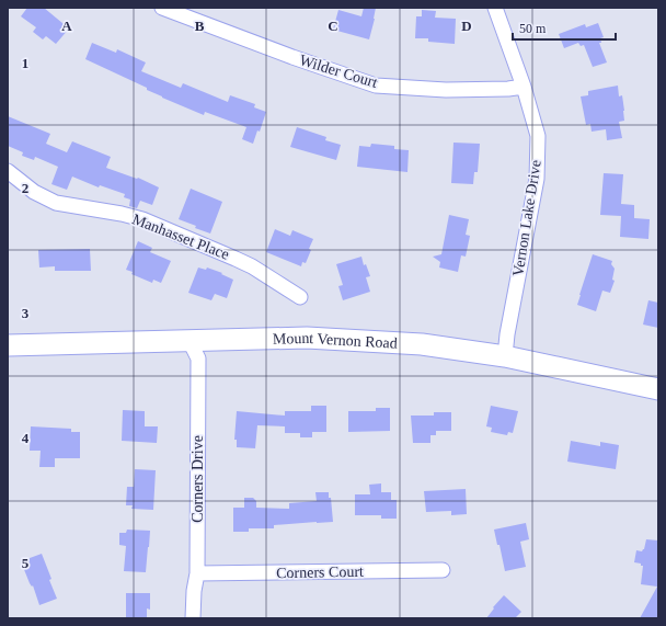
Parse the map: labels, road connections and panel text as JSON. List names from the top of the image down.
{
  "streets": {
    "main road": ["Mount Vernon Road"],
    "street": [
      "Wilder Court",
      "Vernon Lake Drive",
      "Manhasset Place",
      "Corners Drive",
      "Corners Court"
    ]
  },
  "crossings": [
    ["Wilder Court", "Vernon Lake Drive"],
    ["Vernon Lake Drive", "Mount Vernon Road"],
    ["Mount Vernon Road", "Corners Drive"],
    ["Corners Drive", "Corners Court"]
  ],
  "scale_bar": "50 m",
  "grid": {
    "columns": [
      "A",
      "B",
      "C",
      "D"
    ],
    "rows": [
      "1",
      "2",
      "3",
      "4",
      "5"
    ]
  }
}
